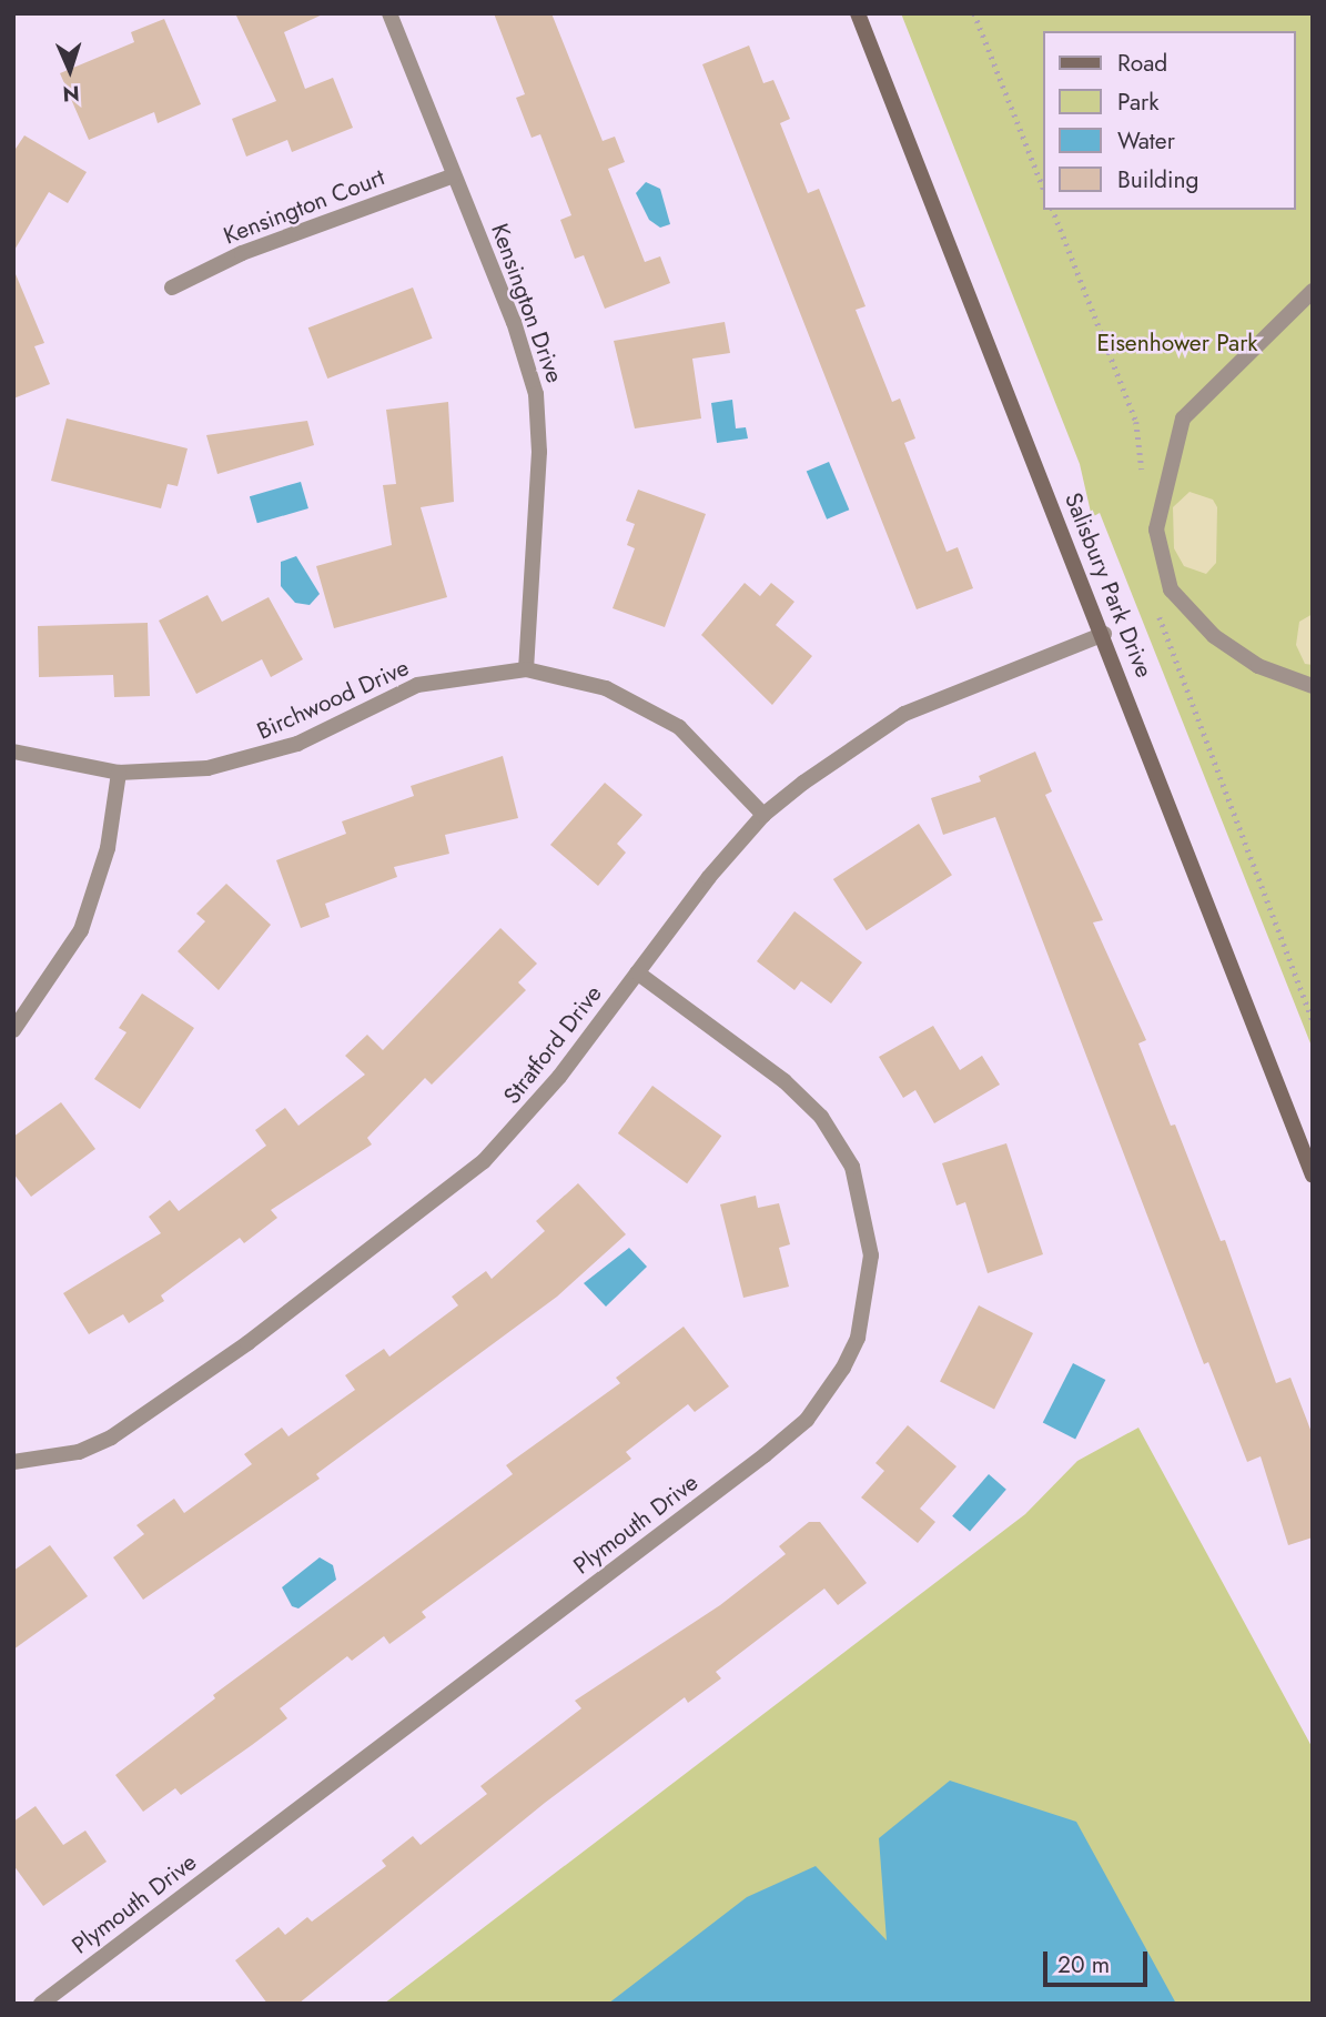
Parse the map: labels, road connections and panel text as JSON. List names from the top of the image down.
{
  "streets": {
    "main road": ["Salisbury Park Drive"],
    "street": [
      "Kensington Court",
      "Kensington Drive",
      "Birchwood Drive",
      "Stratford Drive",
      "Plymouth Drive"
    ]
  },
  "crossings": [
    ["Kensington Court", "Kensington Drive"],
    ["Kensington Drive", "Birchwood Drive"],
    ["Salisbury Park Drive", "Stratford Drive"],
    ["Birchwood Drive", "Stratford Drive"],
    ["Stratford Drive", "Plymouth Drive"]
  ],
  "parks": ["Eisenhower Park"],
  "legend": [
    "Road",
    "Park",
    "Water",
    "Building"
  ],
  "scale_bar": "20 m",
  "north": "bottom"
}
